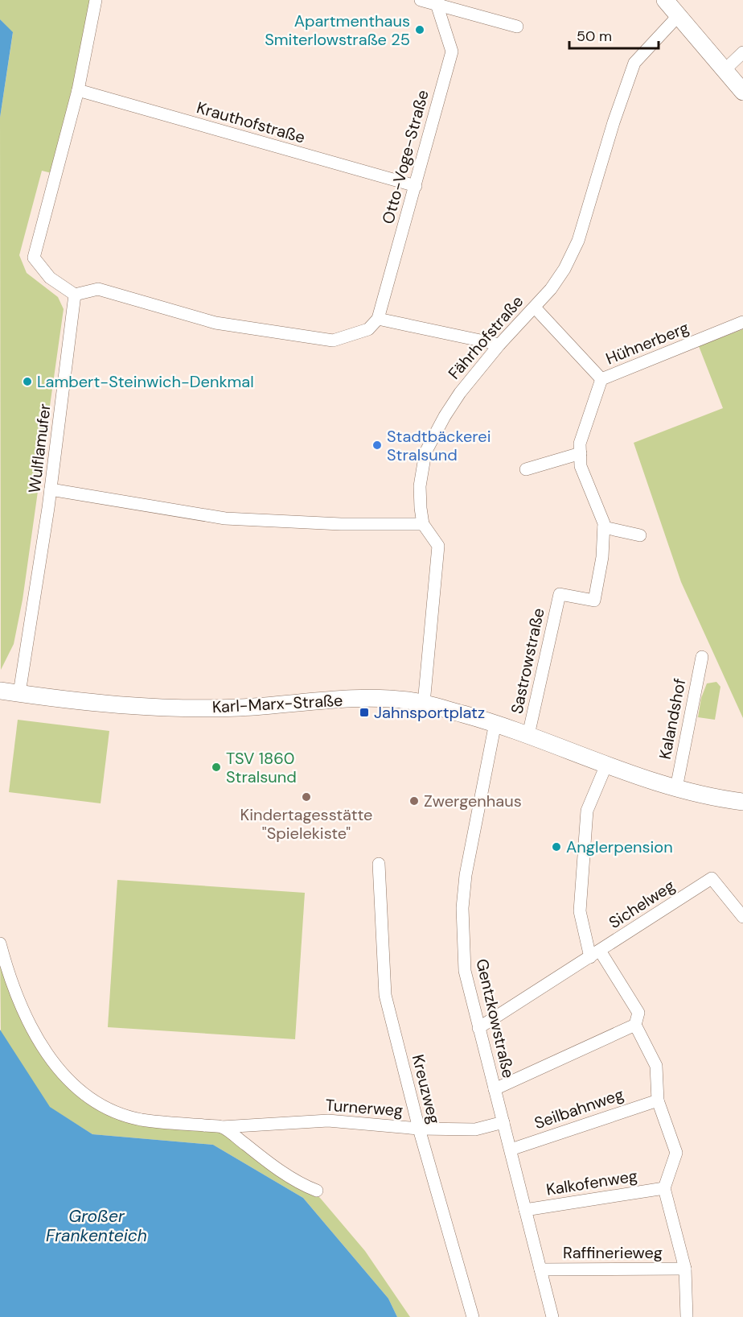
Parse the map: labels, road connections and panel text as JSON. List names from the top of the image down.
{
  "streets": {
    "main road": ["Karl-Marx-Straße"],
    "street": [
      "Krauthofstraße",
      "Otto-Voge-Straße",
      "Fährhofstraße",
      "Hühnerberg",
      "Wulflamufer",
      "Sastrowstraße",
      "Kalandshof",
      "Sichelweg",
      "Gentzkowstraße",
      "Kreuzweg",
      "Turnerweg",
      "Seilbahnweg",
      "Kalkofenweg",
      "Raffinerieweg"
    ]
  },
  "crossings": [
    ["Krauthofstraße", "Otto-Voge-Straße"],
    ["Fährhofstraße", "Hühnerberg"],
    ["Wulflamufer", "Karl-Marx-Straße"],
    ["Sastrowstraße", "Karl-Marx-Straße"],
    ["Karl-Marx-Straße", "Kalandshof"],
    ["Karl-Marx-Straße", "Gentzkowstraße"],
    ["Sichelweg", "Gentzkowstraße"],
    ["Gentzkowstraße", "Turnerweg"],
    ["Gentzkowstraße", "Seilbahnweg"],
    ["Gentzkowstraße", "Kalkofenweg"],
    ["Gentzkowstraße", "Raffinerieweg"],
    ["Kreuzweg", "Turnerweg"]
  ],
  "water": ["Großer Frankenteich"],
  "places": {
    "other": [
      "Apartmenthaus Smiterlowstraße 25",
      "Lambert-Steinwich-Denkmal",
      "Stadtbäckerei Stralsund",
      "TSV 1860 Stralsund",
      "Kindertagesstätte \"Spielekiste\"",
      "Zwergenhaus",
      "Anglerpension"
    ],
    "transit": ["Jahnsportplatz"]
  },
  "scale_bar": "50 m"
}
